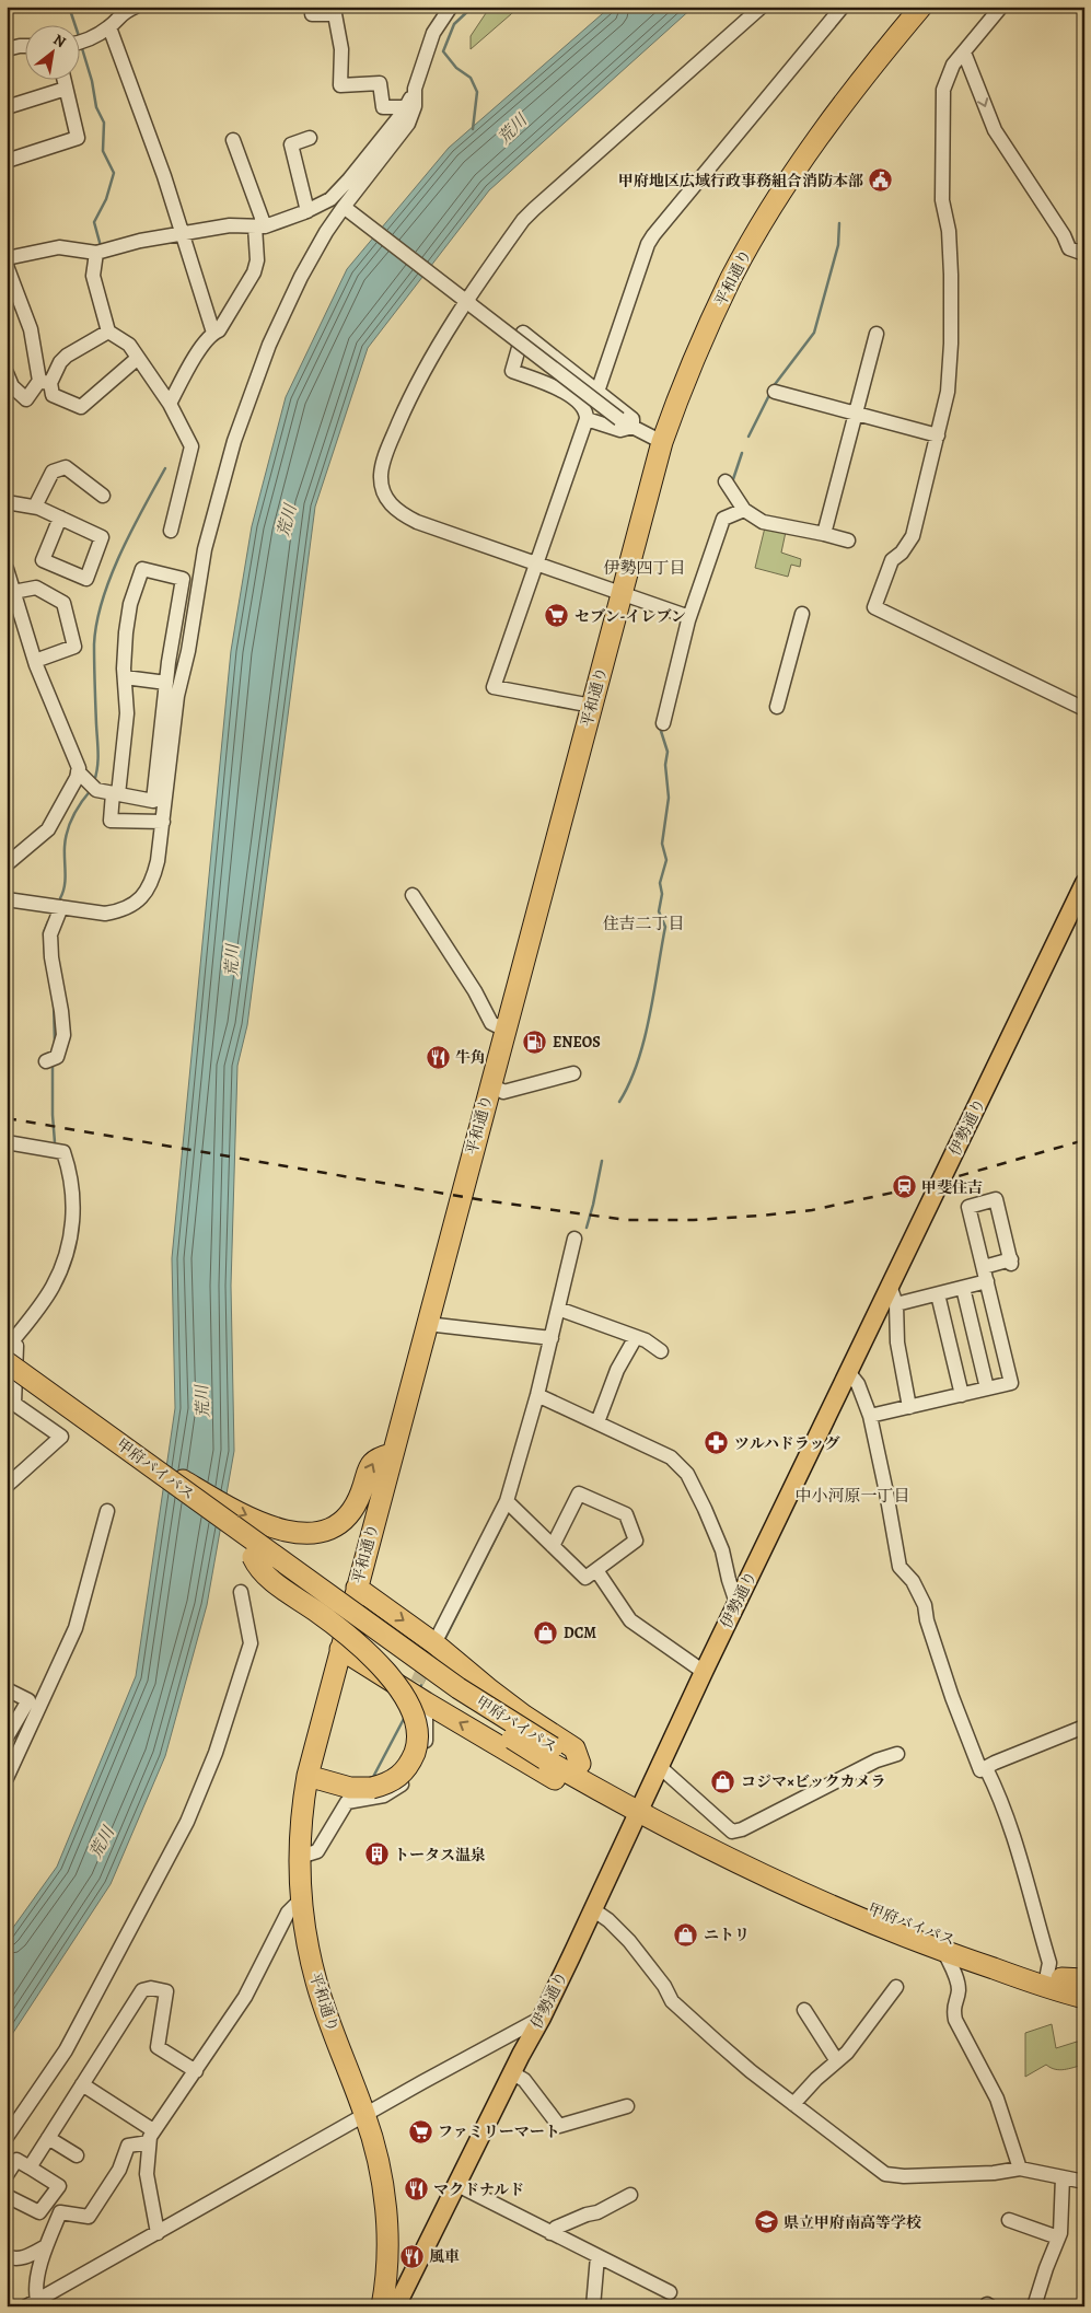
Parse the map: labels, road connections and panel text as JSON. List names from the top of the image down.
{
  "streets": {
    "highway": ["平和通り", "甲府バイパス"],
    "main road": ["伊勢通り"]
  },
  "crossings": [
    ["平和通り", "伊勢通り"],
    ["伊勢通り", "甲府バイパス"]
  ],
  "districts": ["伊勢四丁目", "住吉二丁目", "中小河原一丁目"],
  "water": ["荒川"],
  "places": {
    "public building": ["甲府地区広域行政事務組合消防本部"],
    "supermarket": ["セブン-イレブン", "ファミリーマート"],
    "fuel station": ["ENEOS"],
    "restaurant": ["牛角", "マクドナルド", "風車"],
    "station": ["甲斐住吉"],
    "pharmacy": ["ツルハドラッグ"],
    "shop": ["DCM", "コジマ×ビックカメラ", "ニトリ"],
    "building": ["トータス温泉"],
    "school or university": ["県立甲府南高等学校"]
  },
  "north": "top right"
}
